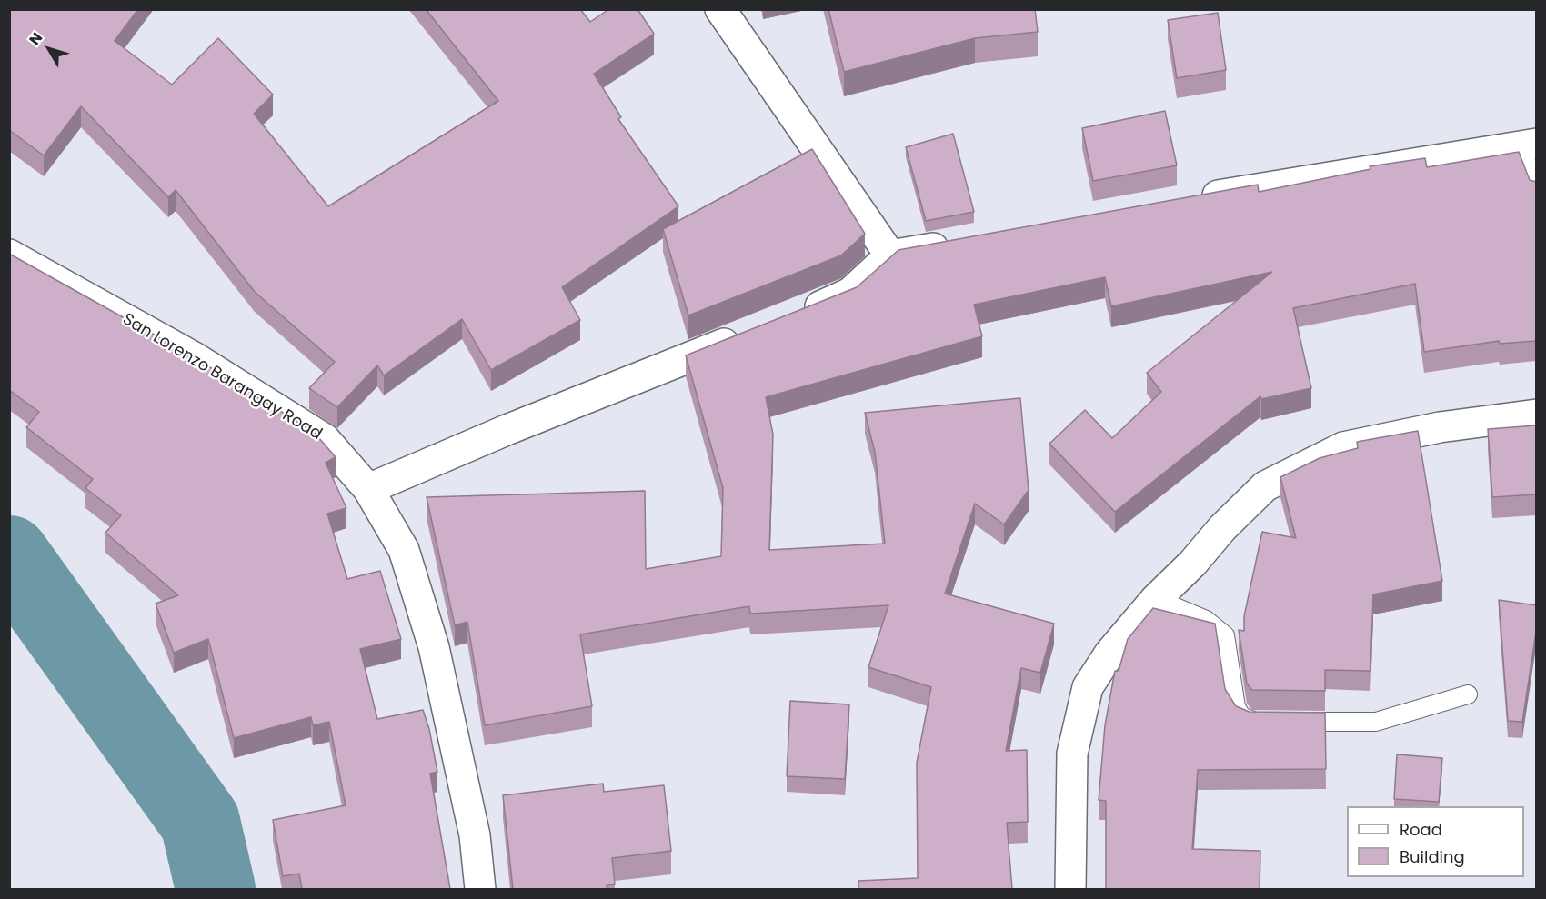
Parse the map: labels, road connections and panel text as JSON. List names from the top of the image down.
{
  "streets": {
    "street": ["San Lorenzo Barangay Road"]
  },
  "legend": ["Road", "Building"],
  "north": "top left"
}
